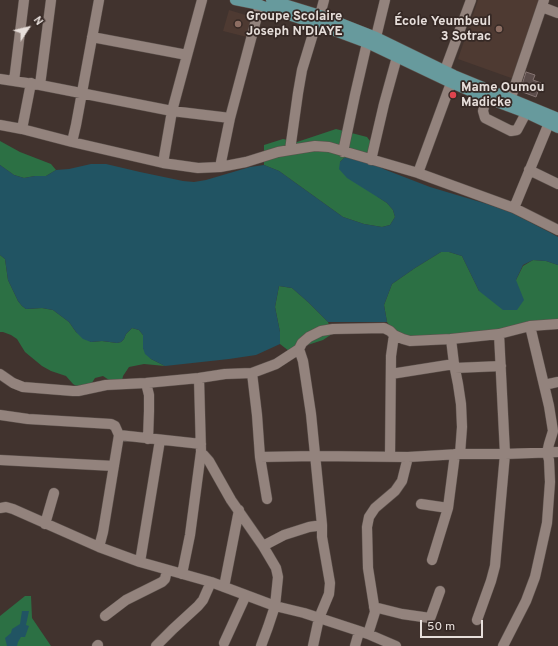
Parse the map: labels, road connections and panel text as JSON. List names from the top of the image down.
{
  "places": ["Groupe Scolaire Joseph N'DIAYE", "École Yeumbeul 3 Sotrac", "Mame Oumou Madicke"],
  "scale_bar": "50 m",
  "north": "top right"
}
